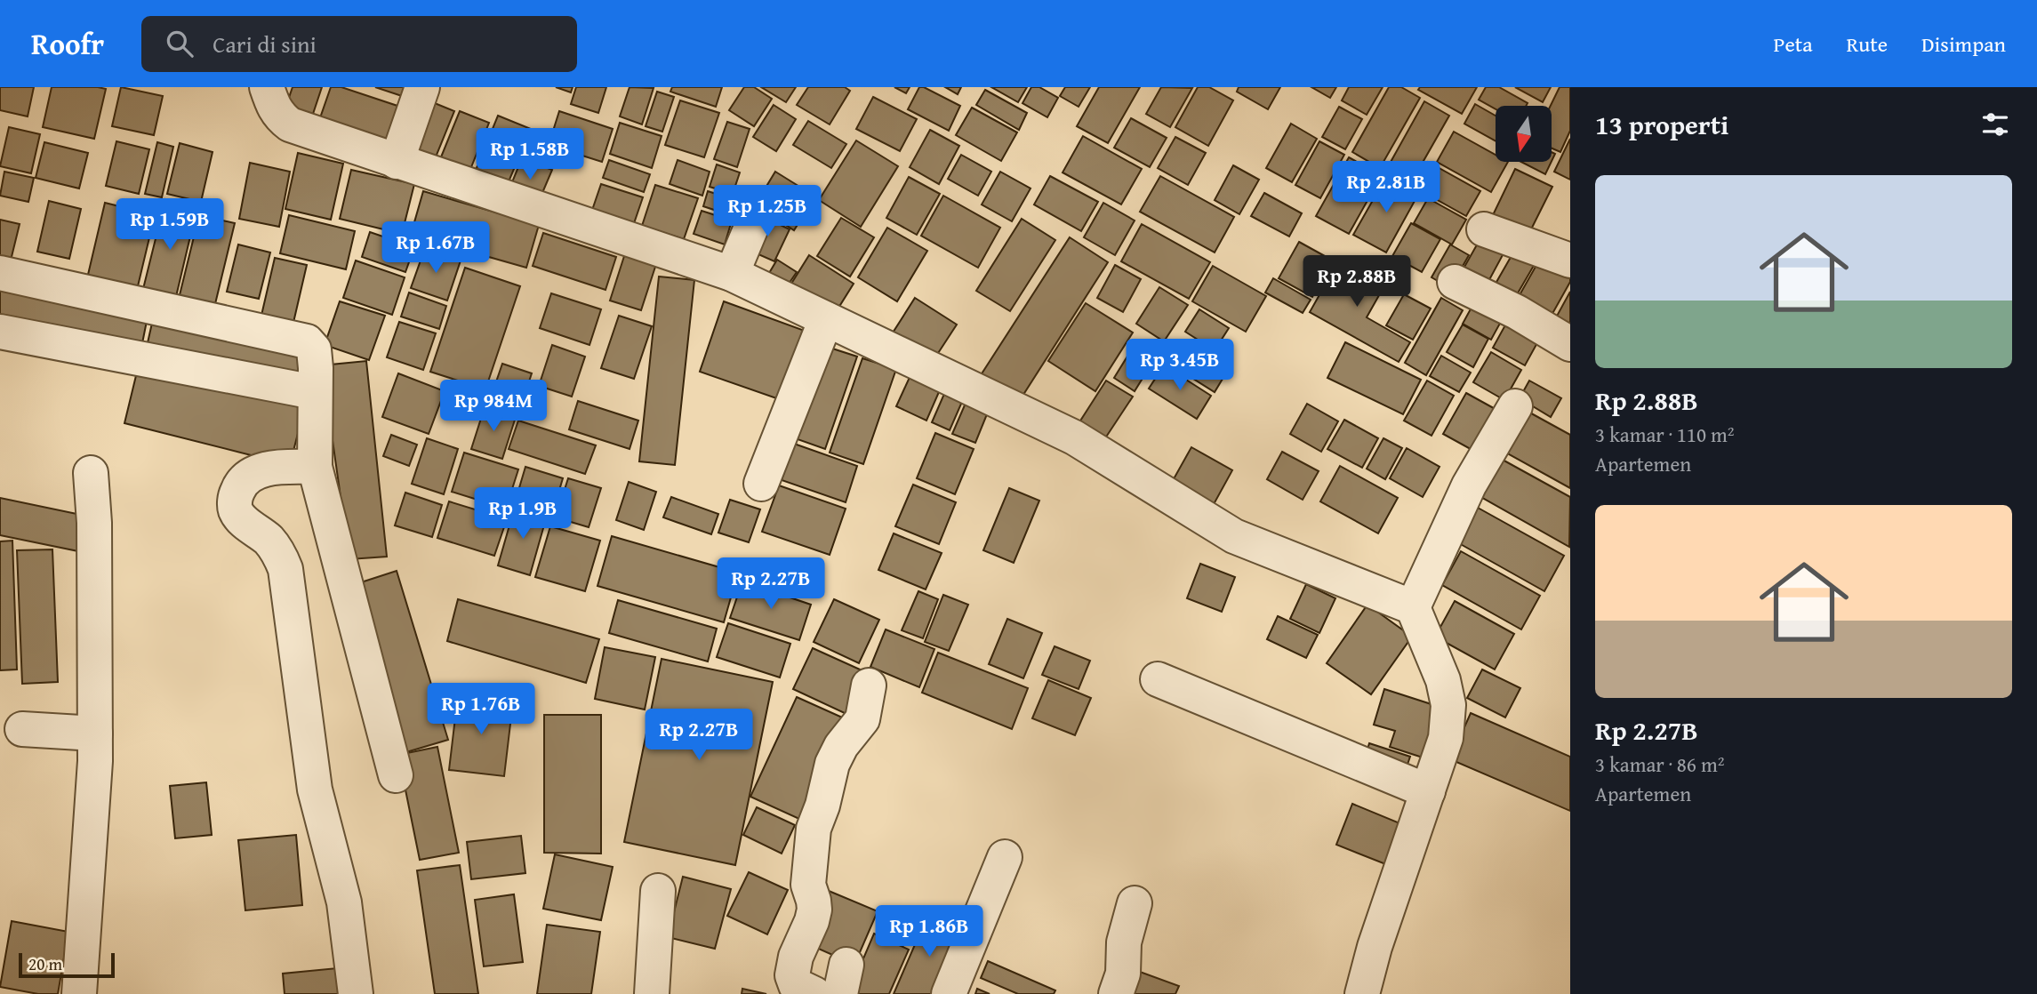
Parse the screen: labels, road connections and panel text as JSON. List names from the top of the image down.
{
  "scale_bar": "20 m",
  "north": "bottom",
  "page": {
    "header": "Roofr",
    "search": "Cari di sini",
    "nav": ["Peta", "Rute", "Disimpan"],
    "heading": "13 properti",
    "price": [
      "Rp 1.58B",
      "Rp 2.81B",
      "Rp 1.25B",
      "Rp 1.59B",
      "Rp 1.67B",
      "Rp 2.88B",
      "Rp 3.45B",
      "Rp 984M",
      "Rp 1.9B",
      "Rp 2.27B",
      "Rp 1.76B",
      "Rp 2.27B",
      "Rp 1.86B"
    ],
    "list": [
      {
        "name": "Rp 2.88B",
        "note": "3 kamar · 110 m² · Apartemen"
      },
      {
        "name": "Rp 2.27B",
        "note": "3 kamar · 86 m² · Apartemen"
      }
    ],
    "scale": "20 m"
  }
}
